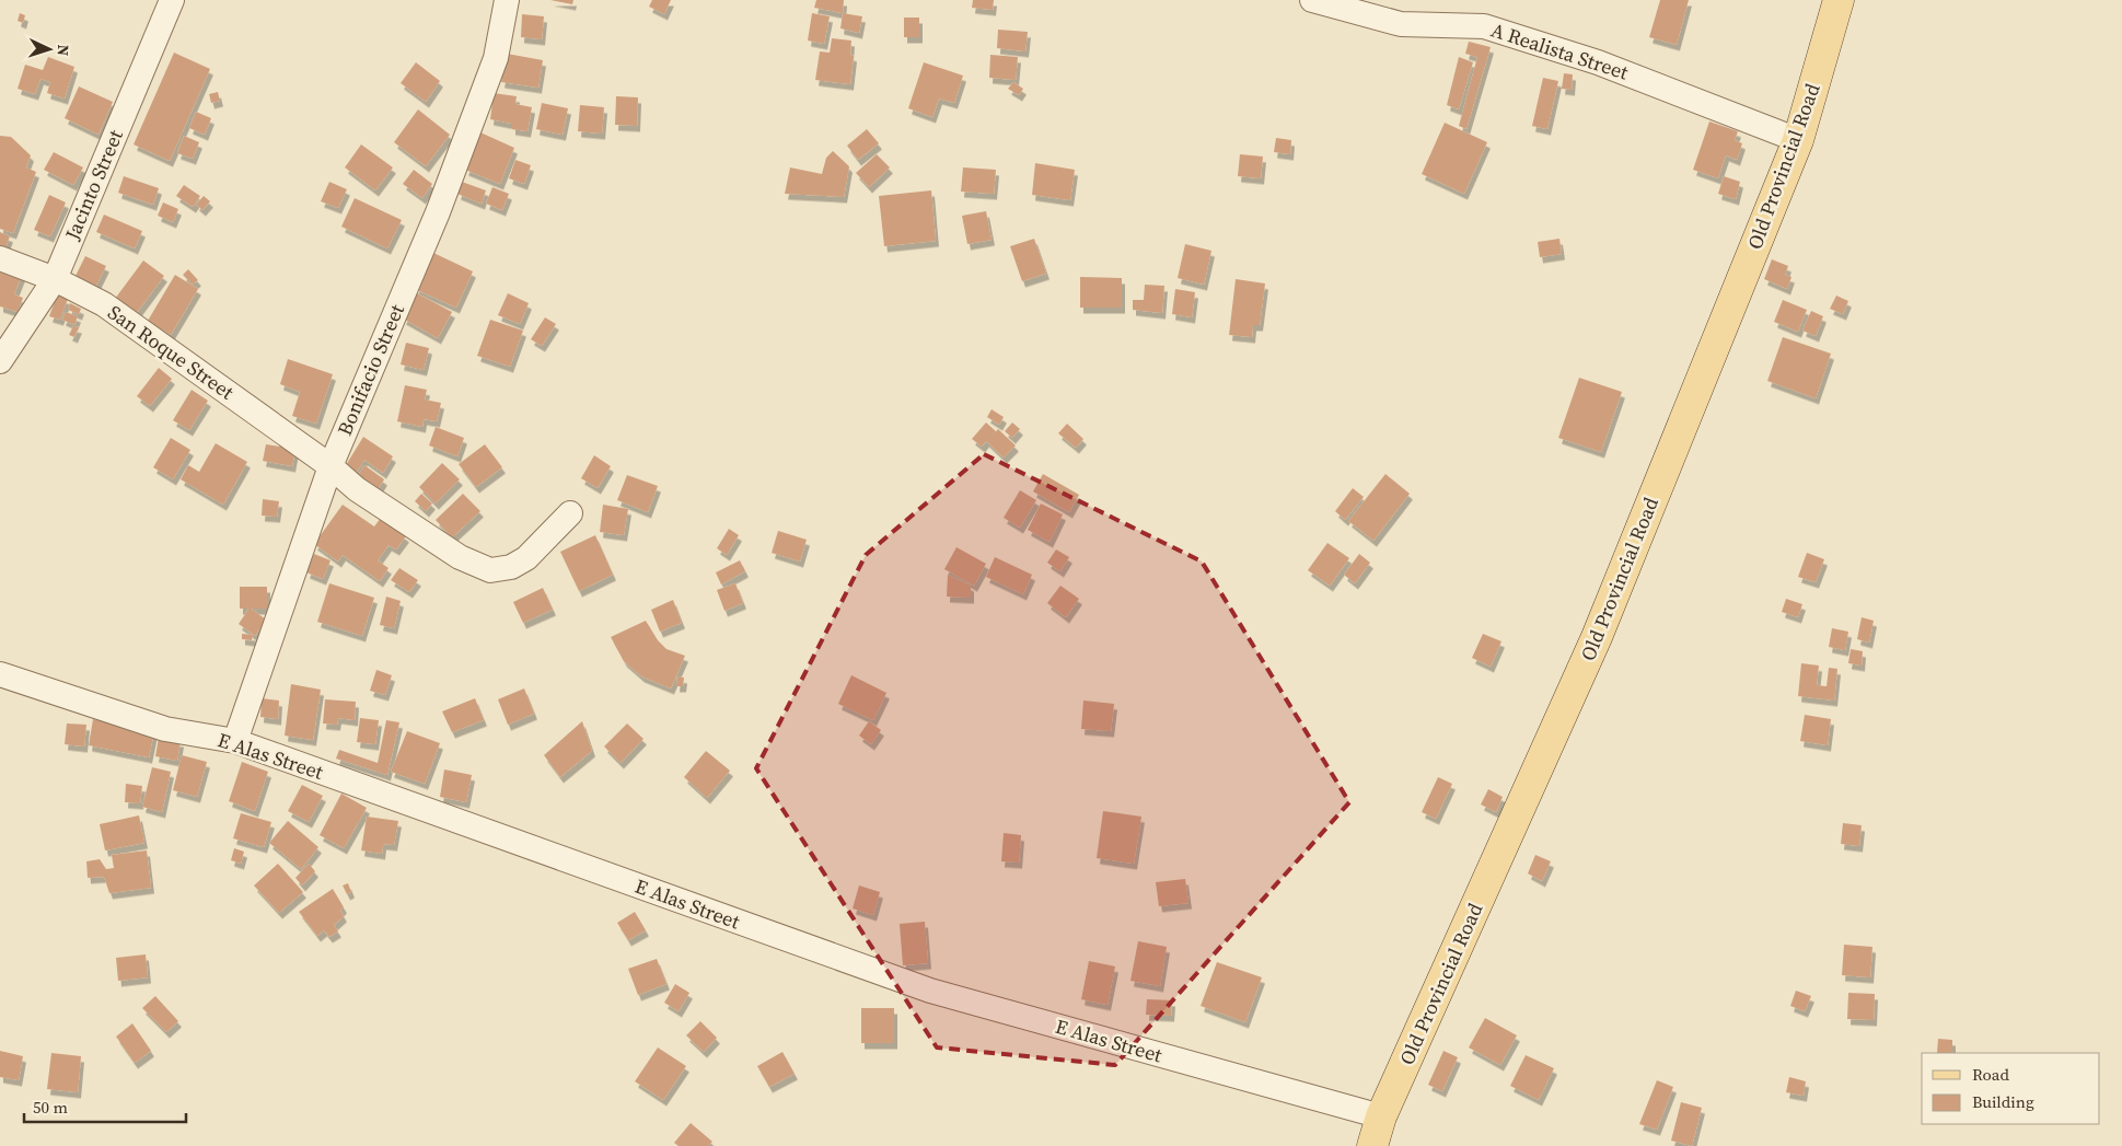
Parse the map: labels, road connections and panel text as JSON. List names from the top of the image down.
{
  "streets": {
    "main road": ["Old Provincial Road"],
    "street": [
      "A Realista Street",
      "Jacinto Street",
      "San Roque Street",
      "Bonifacio Street",
      "E Alas Street"
    ]
  },
  "crossings": [
    ["A Realista Street", "Old Provincial Road"],
    ["Old Provincial Road", "E Alas Street"],
    ["Jacinto Street", "San Roque Street"],
    ["San Roque Street", "Bonifacio Street"],
    ["Bonifacio Street", "E Alas Street"]
  ],
  "legend": ["Road", "Building"],
  "scale_bar": "50 m",
  "north": "right"
}
